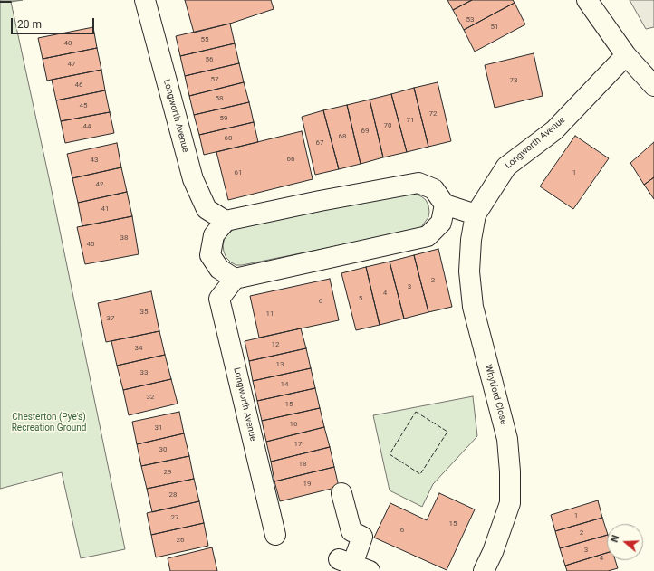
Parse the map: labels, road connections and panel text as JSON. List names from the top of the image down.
{
  "streets": {
    "street": ["Longworth Avenue", "Whytford Close"]
  },
  "crossings": [
    ["Longworth Avenue", "Whytford Close"]
  ],
  "parks": ["Chesterton (Pye's) Recreation Ground"],
  "house_numbers": [
    "53",
    "51",
    "55",
    "48",
    "56",
    "47",
    "57",
    "73",
    "46",
    "58",
    "45",
    "72",
    "59",
    "71",
    "70",
    "44",
    "69",
    "68",
    "60",
    "67",
    "66",
    "43",
    "61",
    "1",
    "42",
    "41",
    "38",
    "40",
    "2",
    "3",
    "4",
    "5",
    "6",
    "35",
    "11",
    "37",
    "12",
    "34",
    "13",
    "33",
    "14",
    "32",
    "15",
    "16",
    "31",
    "17",
    "30",
    "18",
    "29",
    "19",
    "28",
    "1",
    "27",
    "15",
    "6",
    "2",
    "26",
    "3",
    "4"
  ],
  "scale_bar": "20 m",
  "north": "left"
}
